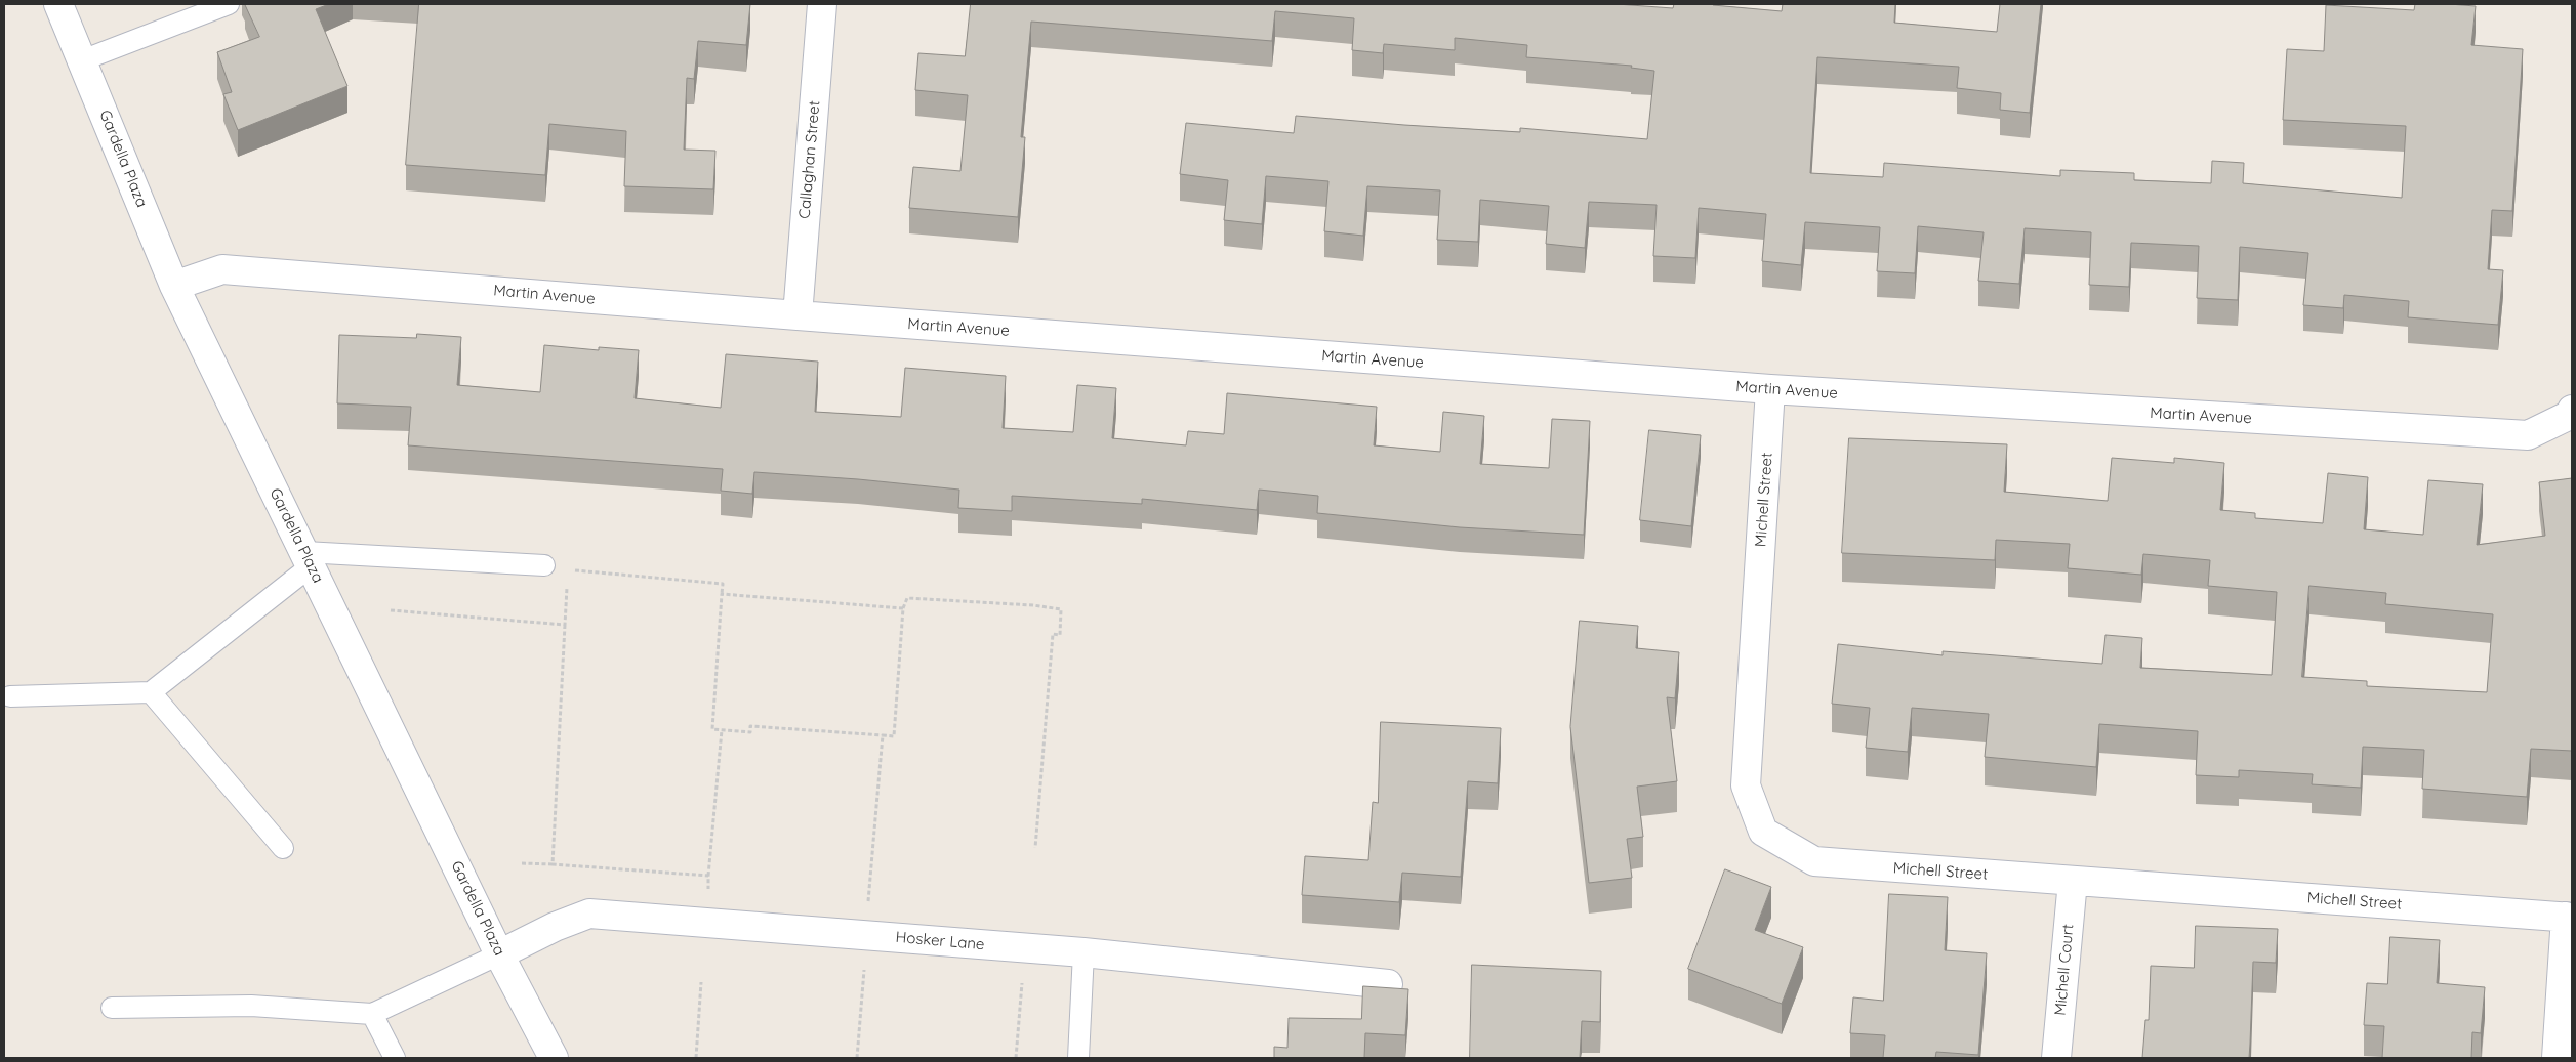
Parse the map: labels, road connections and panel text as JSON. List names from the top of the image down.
{
  "streets": {
    "street": [
      "Gardella Plaza",
      "Callaghan Street",
      "Martin Avenue",
      "Michell Street",
      "Hosker Lane",
      "Michell Court"
    ]
  },
  "crossings": [
    ["Gardella Plaza", "Martin Avenue"],
    ["Gardella Plaza", "Hosker Lane"],
    ["Callaghan Street", "Martin Avenue"],
    ["Martin Avenue", "Michell Street"],
    ["Michell Street", "Michell Court"]
  ]
}
